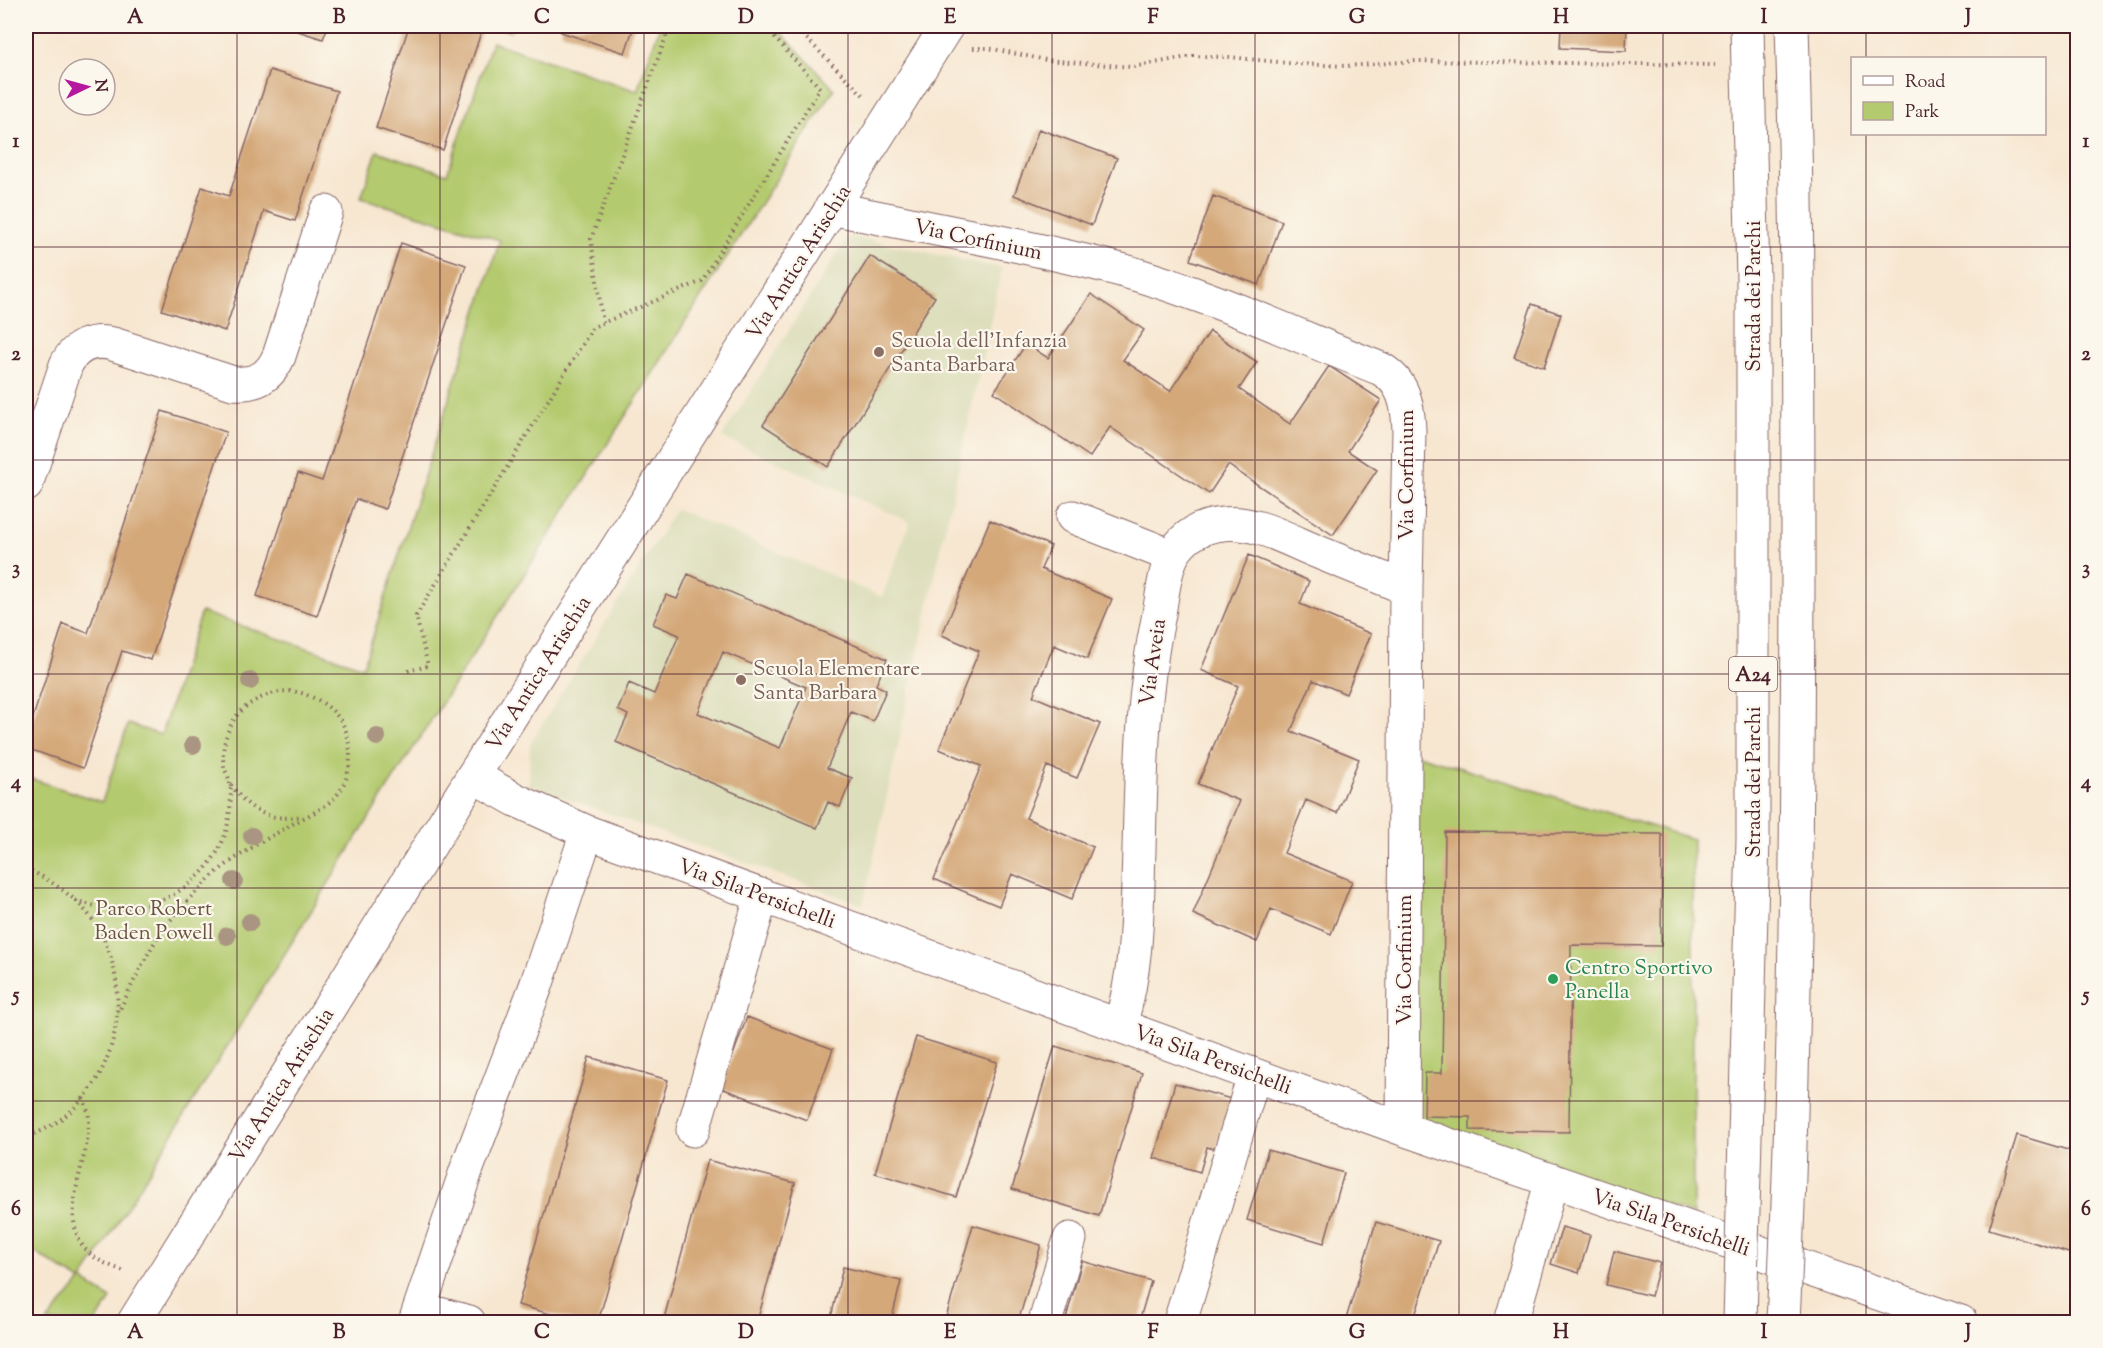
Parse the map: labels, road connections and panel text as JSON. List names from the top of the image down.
{
  "streets": {
    "main road": [
      "Via Corfinium",
      "Via Antica Arischia",
      "Strada dei Parchi",
      "Via Aveia",
      "A24",
      "Via Sila Persichelli"
    ]
  },
  "crossings": [
    ["Via Corfinium", "Via Antica Arischia"],
    ["Via Corfinium", "Via Aveia"],
    ["Via Corfinium", "Via Sila Persichelli"],
    ["Via Antica Arischia", "Via Sila Persichelli"],
    ["Via Aveia", "Via Sila Persichelli"]
  ],
  "parks": ["Parco Robert Baden Powell"],
  "places": ["Scuola dell'Infanzia Santa Barbara", "Scuola Elementare Santa Barbara", "Centro Sportivo Panella"],
  "legend": ["Road", "Park"],
  "north": "right",
  "grid": {
    "columns": [
      "A",
      "B",
      "C",
      "D",
      "E",
      "F",
      "G",
      "H",
      "I",
      "J"
    ],
    "rows": [
      "1",
      "2",
      "3",
      "4",
      "5",
      "6"
    ]
  }
}
